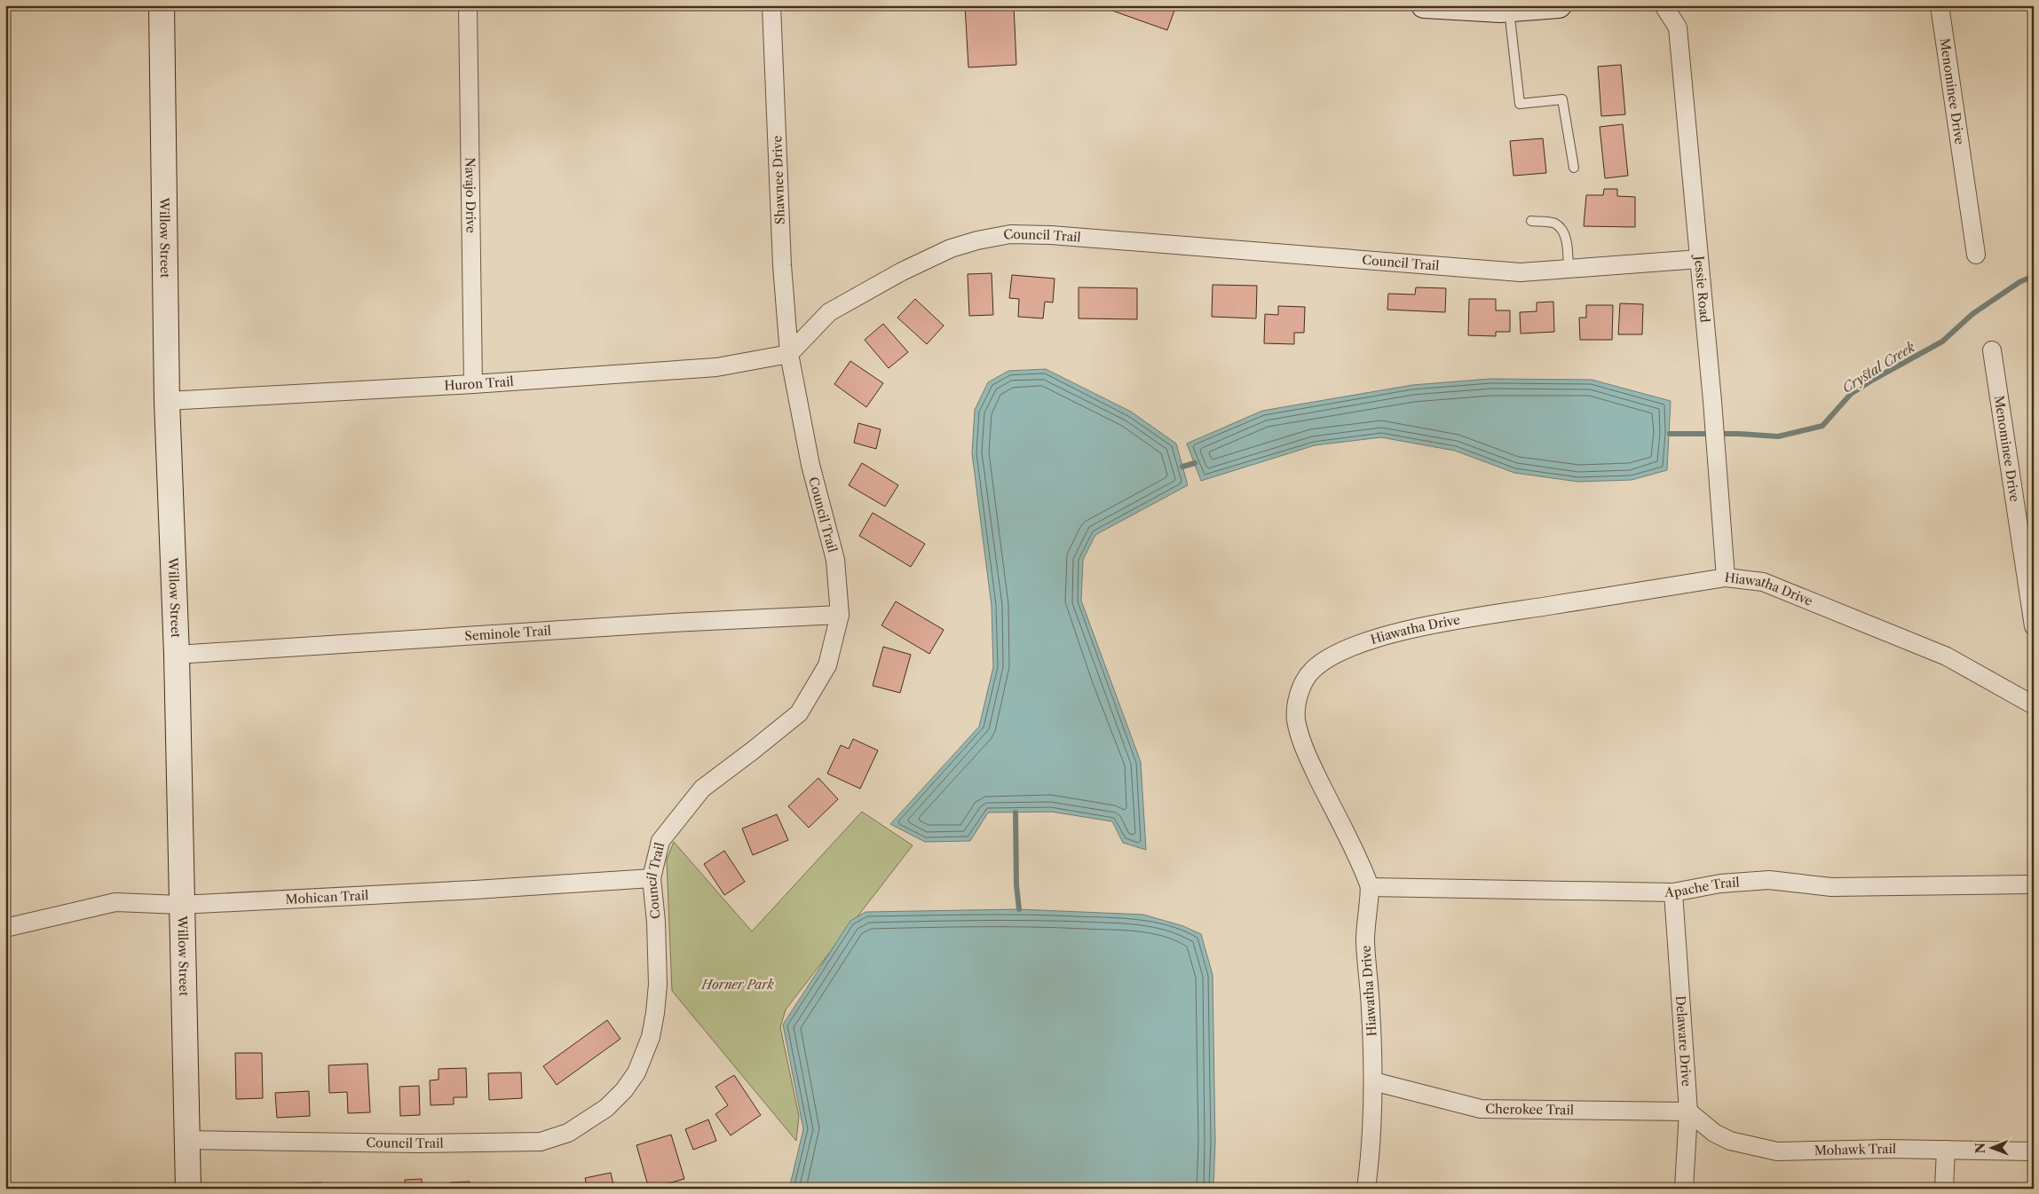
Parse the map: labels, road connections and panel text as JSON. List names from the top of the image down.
{
  "streets": {
    "street": [
      "Menominee Drive",
      "Shawnee Drive",
      "Navajo Drive",
      "Willow Street",
      "Council Trail",
      "Jessie Road",
      "Huron Trail",
      "Hiawatha Drive",
      "Seminole Trail",
      "Apache Trail",
      "Mohican Trail",
      "Delaware Drive",
      "Cherokee Trail",
      "Mohawk Trail"
    ]
  },
  "crossings": [
    ["Shawnee Drive", "Council Trail"],
    ["Shawnee Drive", "Huron Trail"],
    ["Navajo Drive", "Huron Trail"],
    ["Willow Street", "Council Trail"],
    ["Willow Street", "Huron Trail"],
    ["Willow Street", "Seminole Trail"],
    ["Willow Street", "Mohican Trail"],
    ["Council Trail", "Jessie Road"],
    ["Council Trail", "Huron Trail"],
    ["Council Trail", "Seminole Trail"],
    ["Council Trail", "Mohican Trail"],
    ["Jessie Road", "Hiawatha Drive"],
    ["Hiawatha Drive", "Apache Trail"],
    ["Hiawatha Drive", "Cherokee Trail"],
    ["Apache Trail", "Delaware Drive"],
    ["Delaware Drive", "Cherokee Trail"],
    ["Delaware Drive", "Mohawk Trail"],
    ["Cherokee Trail", "Mohawk Trail"]
  ],
  "water": ["Crystal Creek"],
  "parks": ["Horner Park"],
  "north": "left"
}
